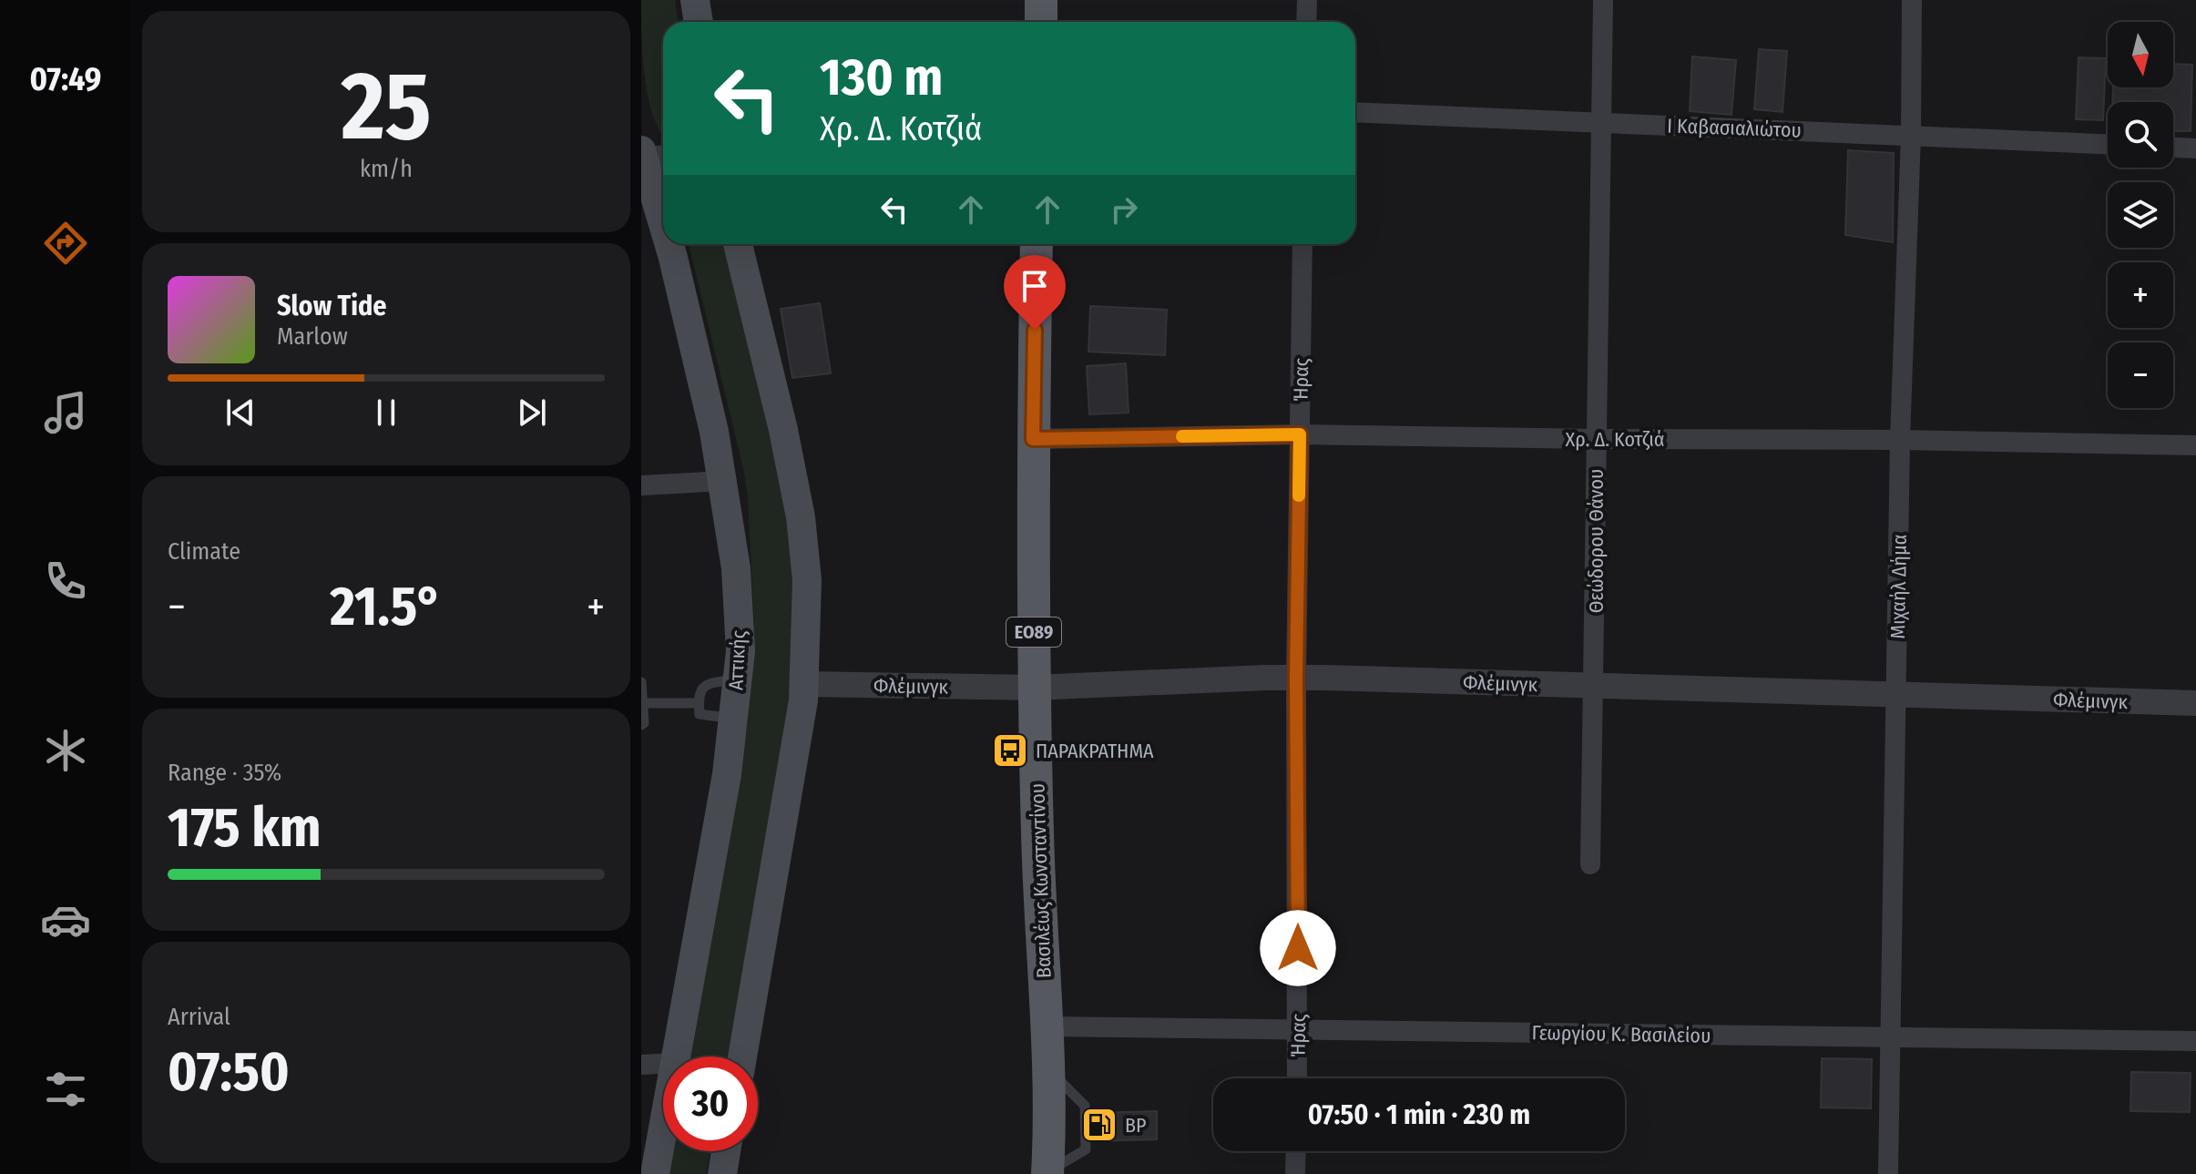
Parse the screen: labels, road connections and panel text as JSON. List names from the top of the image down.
{
  "streets": {
    "main road": ["ΕΟ89", "Αττικής", "Βασιλέως Κωνσταντίνου"],
    "street": [
      "Ι Καβασιαλιώτου",
      "Ήρας",
      "Χρ. Δ. Κοτζιά",
      "Θεώδορου Θάνου",
      "Μιχαήλ Δήμα",
      "Φλέμινγκ",
      "Γεωργίου Κ. Βασιλείου"
    ]
  },
  "crossings": [
    ["Ι Καβασιαλιώτου", "Θεώδορου Θάνου"],
    ["Ι Καβασιαλιώτου", "Μιχαήλ Δήμα"],
    ["Ήρας", "Χρ. Δ. Κοτζιά"],
    ["Ήρας", "Φλέμινγκ"],
    ["Ήρας", "Γεωργίου Κ. Βασιλείου"],
    ["Χρ. Δ. Κοτζιά", "Θεώδορου Θάνου"],
    ["Χρ. Δ. Κοτζιά", "Μιχαήλ Δήμα"],
    ["Χρ. Δ. Κοτζιά", "Βασιλέως Κωνσταντίνου"],
    ["Θεώδορου Θάνου", "Φλέμινγκ"],
    ["Μιχαήλ Δήμα", "Φλέμινγκ"],
    ["Μιχαήλ Δήμα", "Γεωργίου Κ. Βασιλείου"],
    ["Φλέμινγκ", "Βασιλέως Κωνσταντίνου"],
    ["Βασιλέως Κωνσταντίνου", "Γεωργίου Κ. Βασιλείου"]
  ],
  "places": {
    "bus stop": ["ΠΑΡΑΚΡΑΤΗΜΑ"],
    "fuel station": ["BP"]
  },
  "north": "bottom",
  "page": {
    "tabs": "07:49",
    "tile": [
      ["25", "km/h"],
      "Climate",
      ["Range · 35%", "175 km"],
      ["Arrival", "07:50"]
    ],
    "map_buttons": ["+", "−"],
    "turn": ["130 m", "Χρ. Δ. Κοτζιά"],
    "song": ["Slow Tide", "Marlow"],
    "heat": ["−", "21.5°", "+"],
    "limit": "30",
    "trip": "07:50 · 1 min · 230 m"
  }
}
